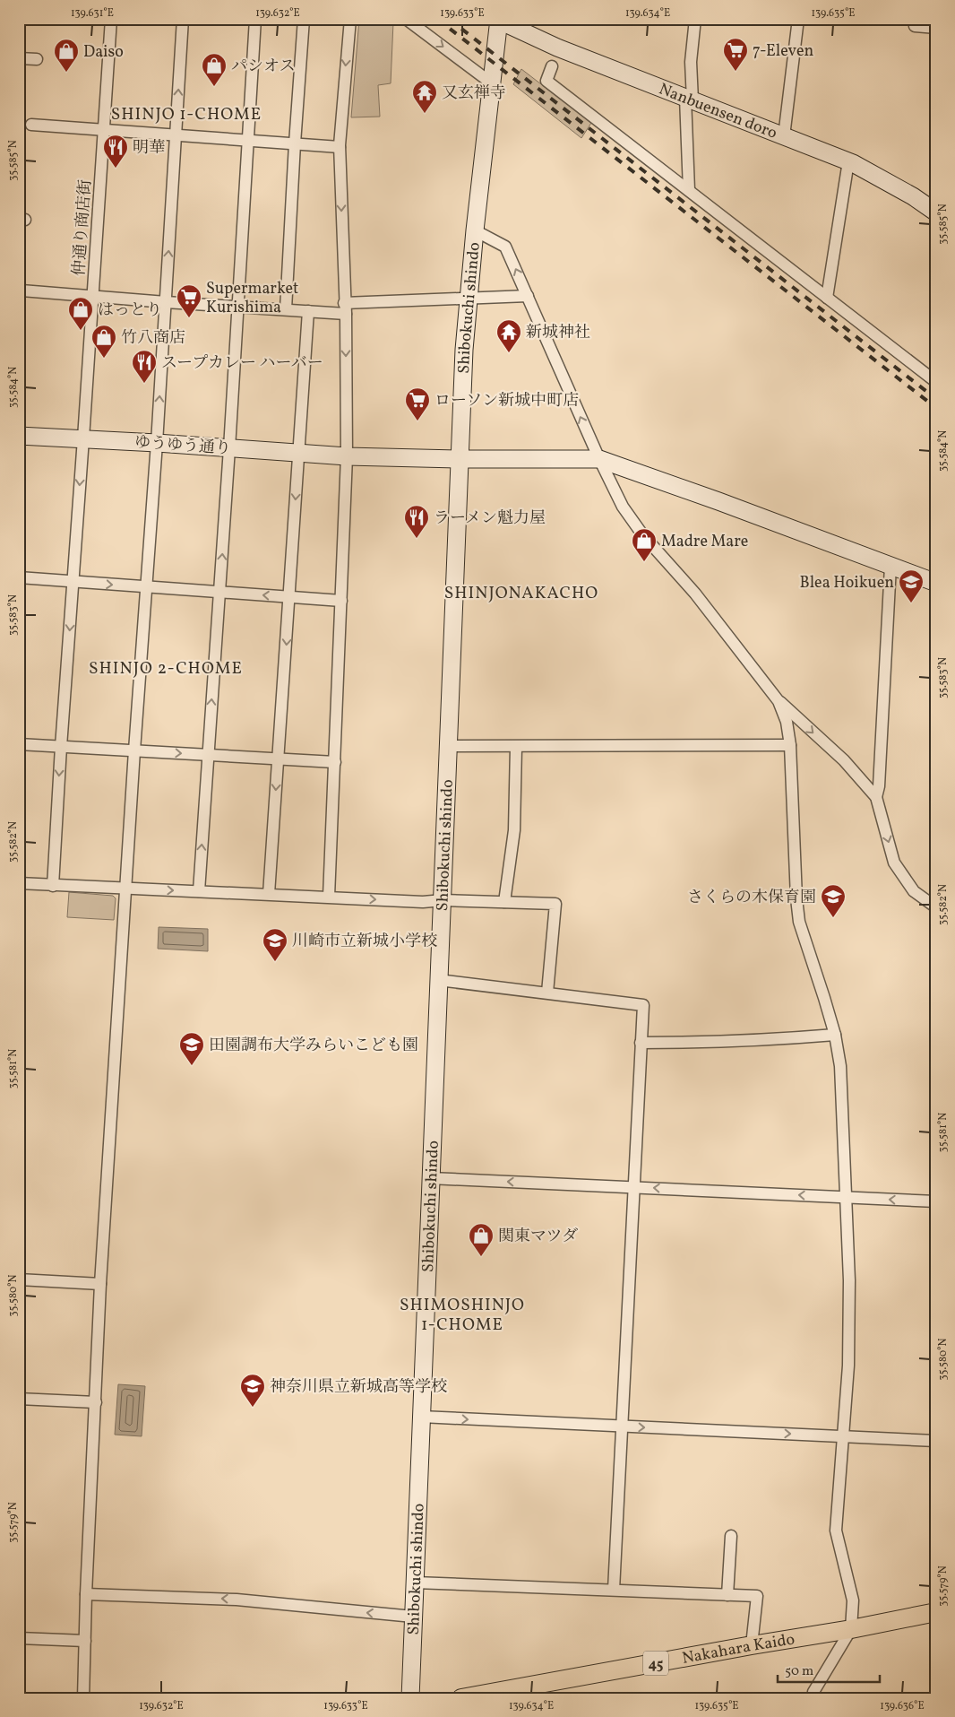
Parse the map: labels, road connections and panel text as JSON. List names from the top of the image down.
{
  "streets": {
    "main road": ["Nakahara Kaido", "45"],
    "street": [
      "Nanbuensen doro",
      "仲通り商店街",
      "Shibokuchi shindo",
      "ゆうゆう通り"
    ]
  },
  "crossings": [
    ["Nanbuensen doro", "Shibokuchi shindo"],
    ["仲通り商店街", "ゆうゆう通り"],
    ["Shibokuchi shindo", "ゆうゆう通り"]
  ],
  "districts": [
    "SHINJO 1-CHOME",
    "SHINJONAKACHO",
    "SHINJO 2-CHOME",
    "SHIMOSHINJO 1-CHOME"
  ],
  "places": {
    "supermarket": ["7-Eleven", "Supermarket Kurishima", "ローソン新城中町店"],
    "shop": [
      "Daiso",
      "パシオス",
      "はっとり",
      "竹八商店",
      "Madre Mare",
      "関東マツダ"
    ],
    "temple": ["又玄禅寺", "新城神社"],
    "restaurant": ["明華", "スープカレー ハーバー", "ラーメン魁力屋"],
    "school or university": [
      "Blea Hoikuen",
      "さくらの木保育園",
      "川崎市立新城小学校",
      "田園調布大学みらいこども園",
      "神奈川県立新城高等学校"
    ]
  },
  "scale_bar": "50 m",
  "coordinates": [
    "139.631°E",
    "139.632°E",
    "139.633°E",
    "139.634°E",
    "139.635°E",
    "35.585°N",
    "35.584°N",
    "35.583°N",
    "35.582°N",
    "35.581°N",
    "35.580°N",
    "35.579°N",
    "139.636°E"
  ]
}
